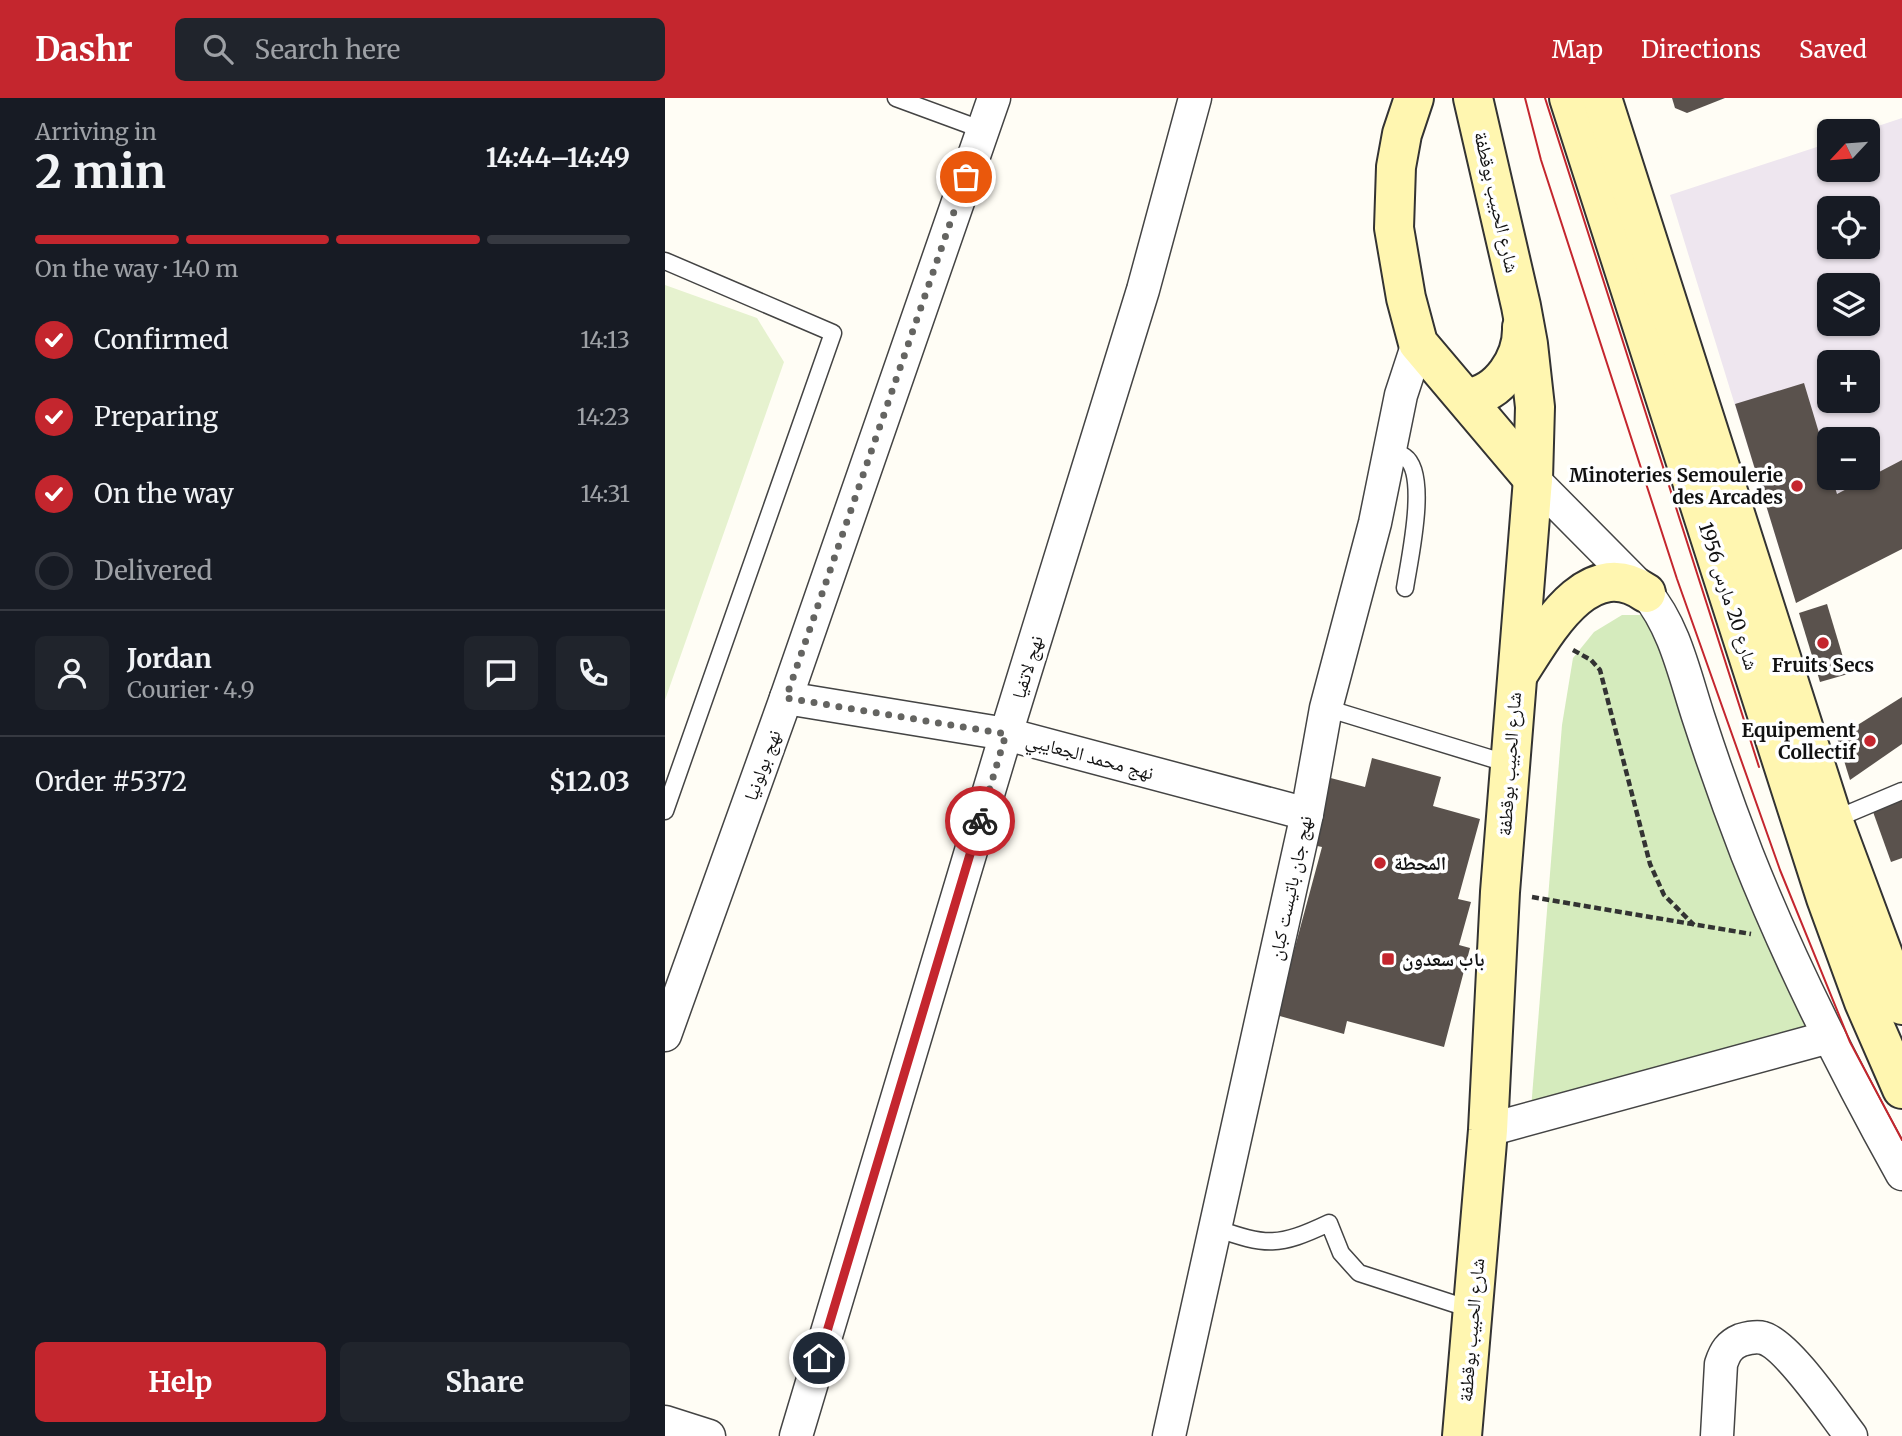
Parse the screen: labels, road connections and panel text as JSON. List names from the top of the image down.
{
  "streets": {
    "main road": ["شارع الحبيب بوقطفة", "شارع 20 مارس 1956"],
    "street": [
      "نهج لاتفيا",
      "نهج محمد الجعايبي",
      "نهج بولونيا",
      "نهج جان باتيست كبان"
    ]
  },
  "crossings": [
    ["نهج لاتفيا", "نهج محمد الجعايبي"],
    ["نهج محمد الجعايبي", "نهج بولونيا"],
    ["نهج محمد الجعايبي", "نهج جان باتيست كبان"]
  ],
  "places": {
    "other": [
      "Minoteries Semoulerie des Arcades",
      "Fruits Secs",
      "Equipement Collectif",
      "المحطة"
    ],
    "transit": ["باب سعدون"]
  },
  "north": "bottom left",
  "page": {
    "header": "Dashr",
    "search": "Search here",
    "nav": ["Map", "Directions", "Saved"],
    "heading": ["2 min", "Arriving in", "14:44–14:49"],
    "panel": [
      "Jordan",
      "Courier · 4.9",
      "Order #5372",
      "$12.03"
    ],
    "map_buttons": ["+", "−"],
    "bar": "On the way · 140 m",
    "list": [
      ["Confirmed", "14:13"],
      ["Preparing", "14:23"],
      ["On the way", "14:31"],
      "Delivered"
    ],
    "buttons": ["Help", "Share"]
  }
}
